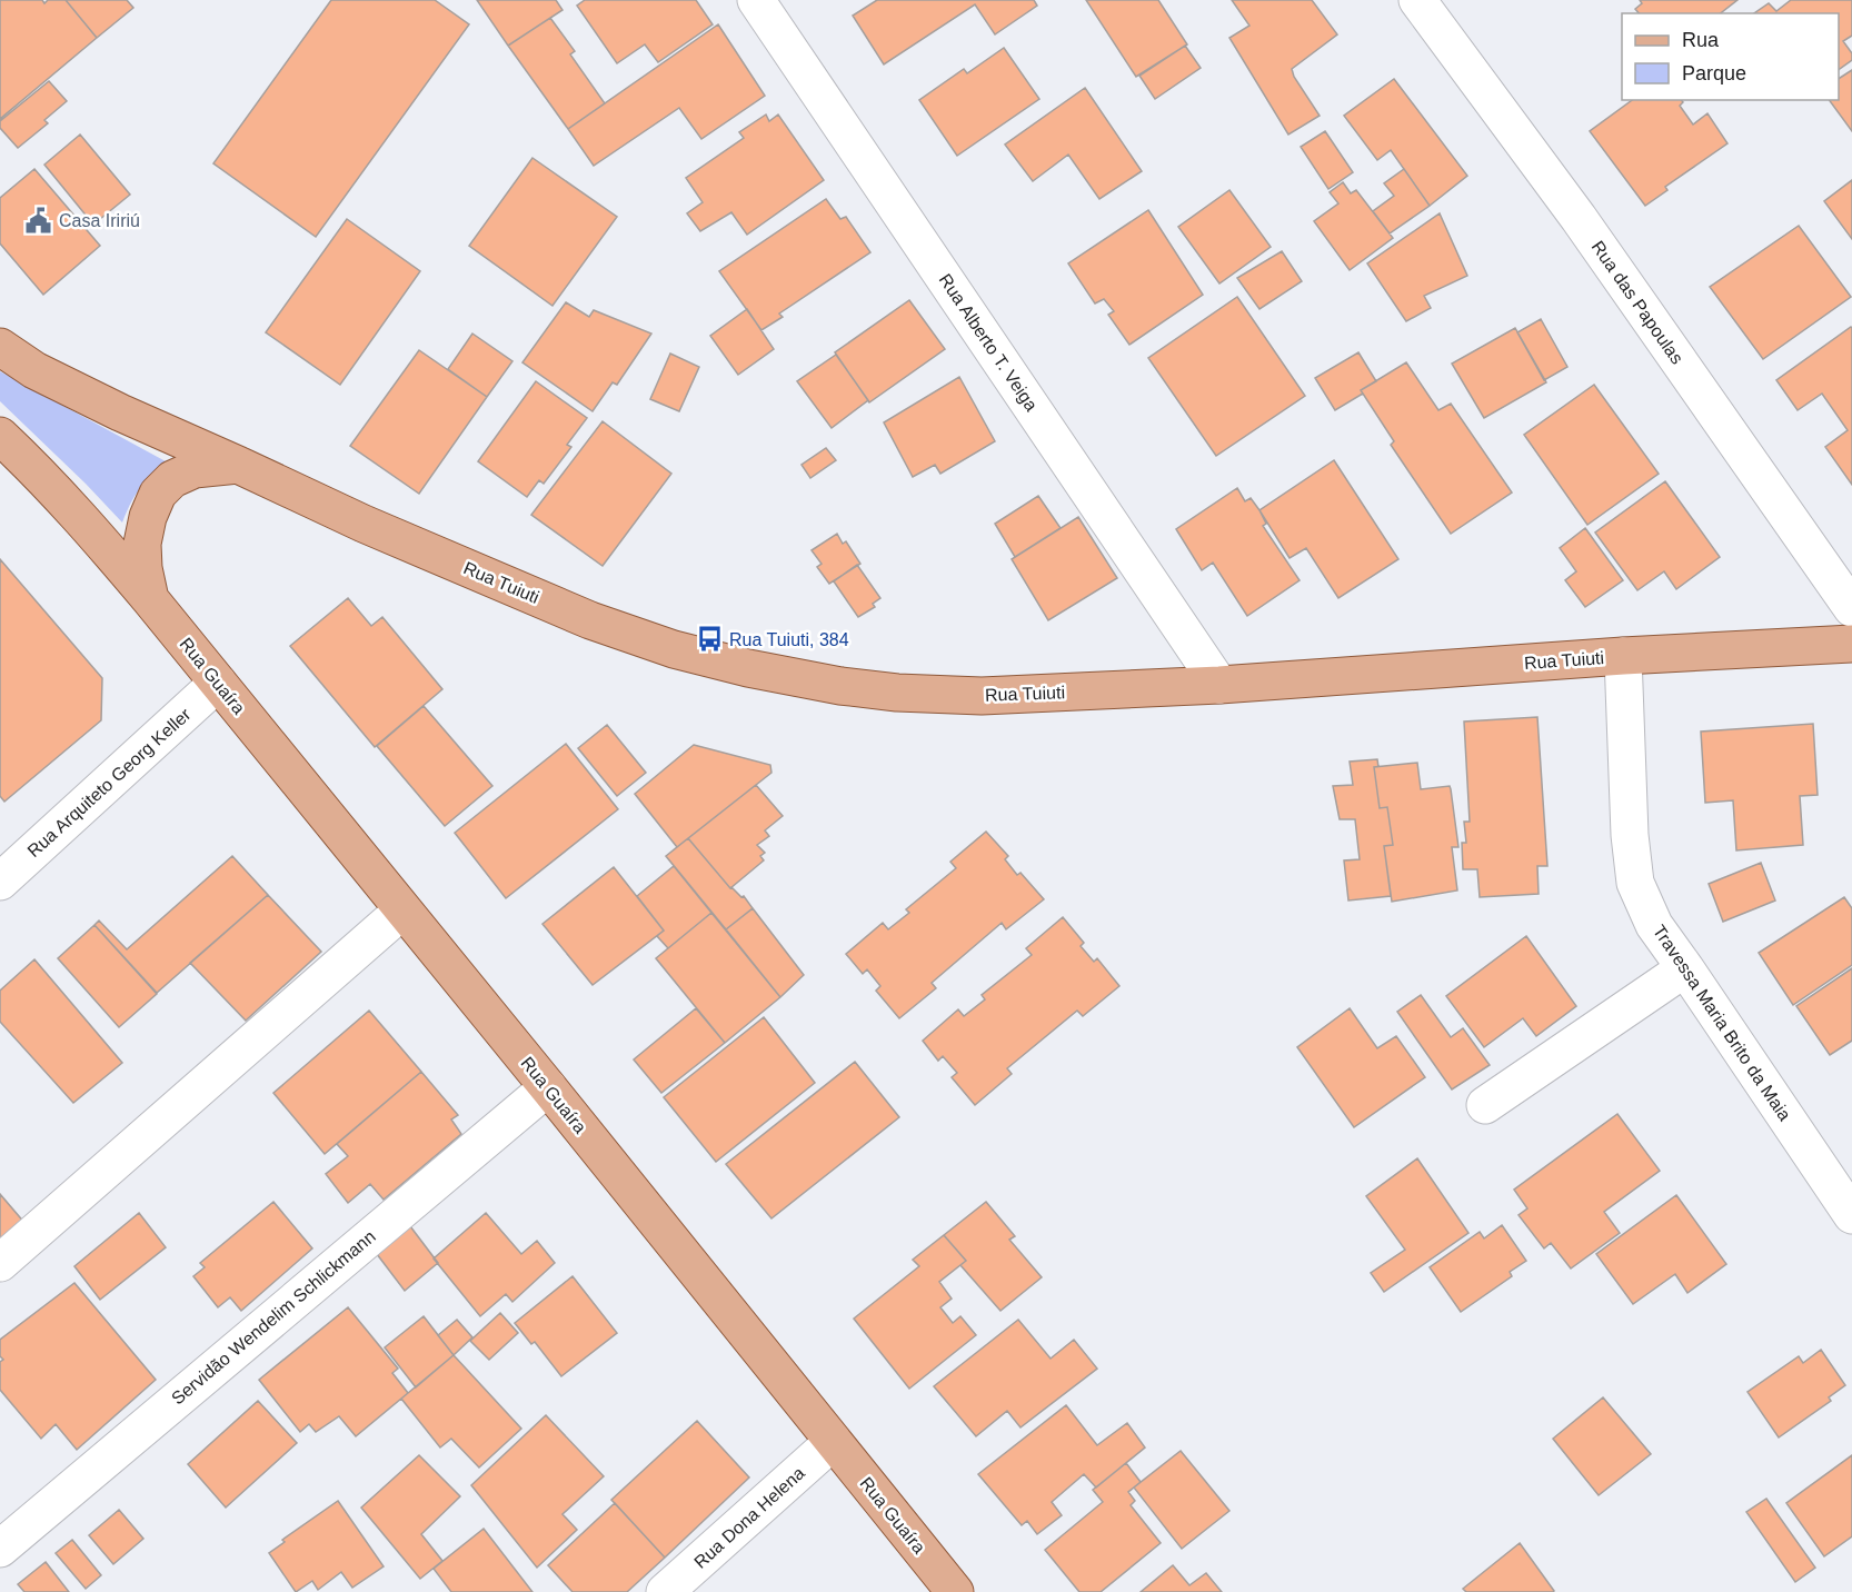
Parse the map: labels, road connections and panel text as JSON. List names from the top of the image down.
{
  "streets": {
    "main road": ["Rua Tuiuti", "Rua Guaíra"],
    "street": [
      "Rua das Papoulas",
      "Rua Alberto T. Veiga",
      "Rua Arquiteto Georg Keller",
      "Travessa Maria Brito da Maia",
      "Servidão Wendelim Schlickmann",
      "Rua Dona Helena"
    ]
  },
  "crossings": [
    ["Rua Alberto T. Veiga", "Rua Tuiuti"],
    ["Rua Tuiuti", "Travessa Maria Brito da Maia"],
    ["Rua Guaíra", "Rua Arquiteto Georg Keller"],
    ["Rua Guaíra", "Servidão Wendelim Schlickmann"],
    ["Rua Guaíra", "Rua Dona Helena"]
  ],
  "places": {
    "public building": ["Casa Iririú"],
    "bus stop": ["Rua Tuiuti, 384"]
  },
  "legend": ["Rua", "Parque"]
}
